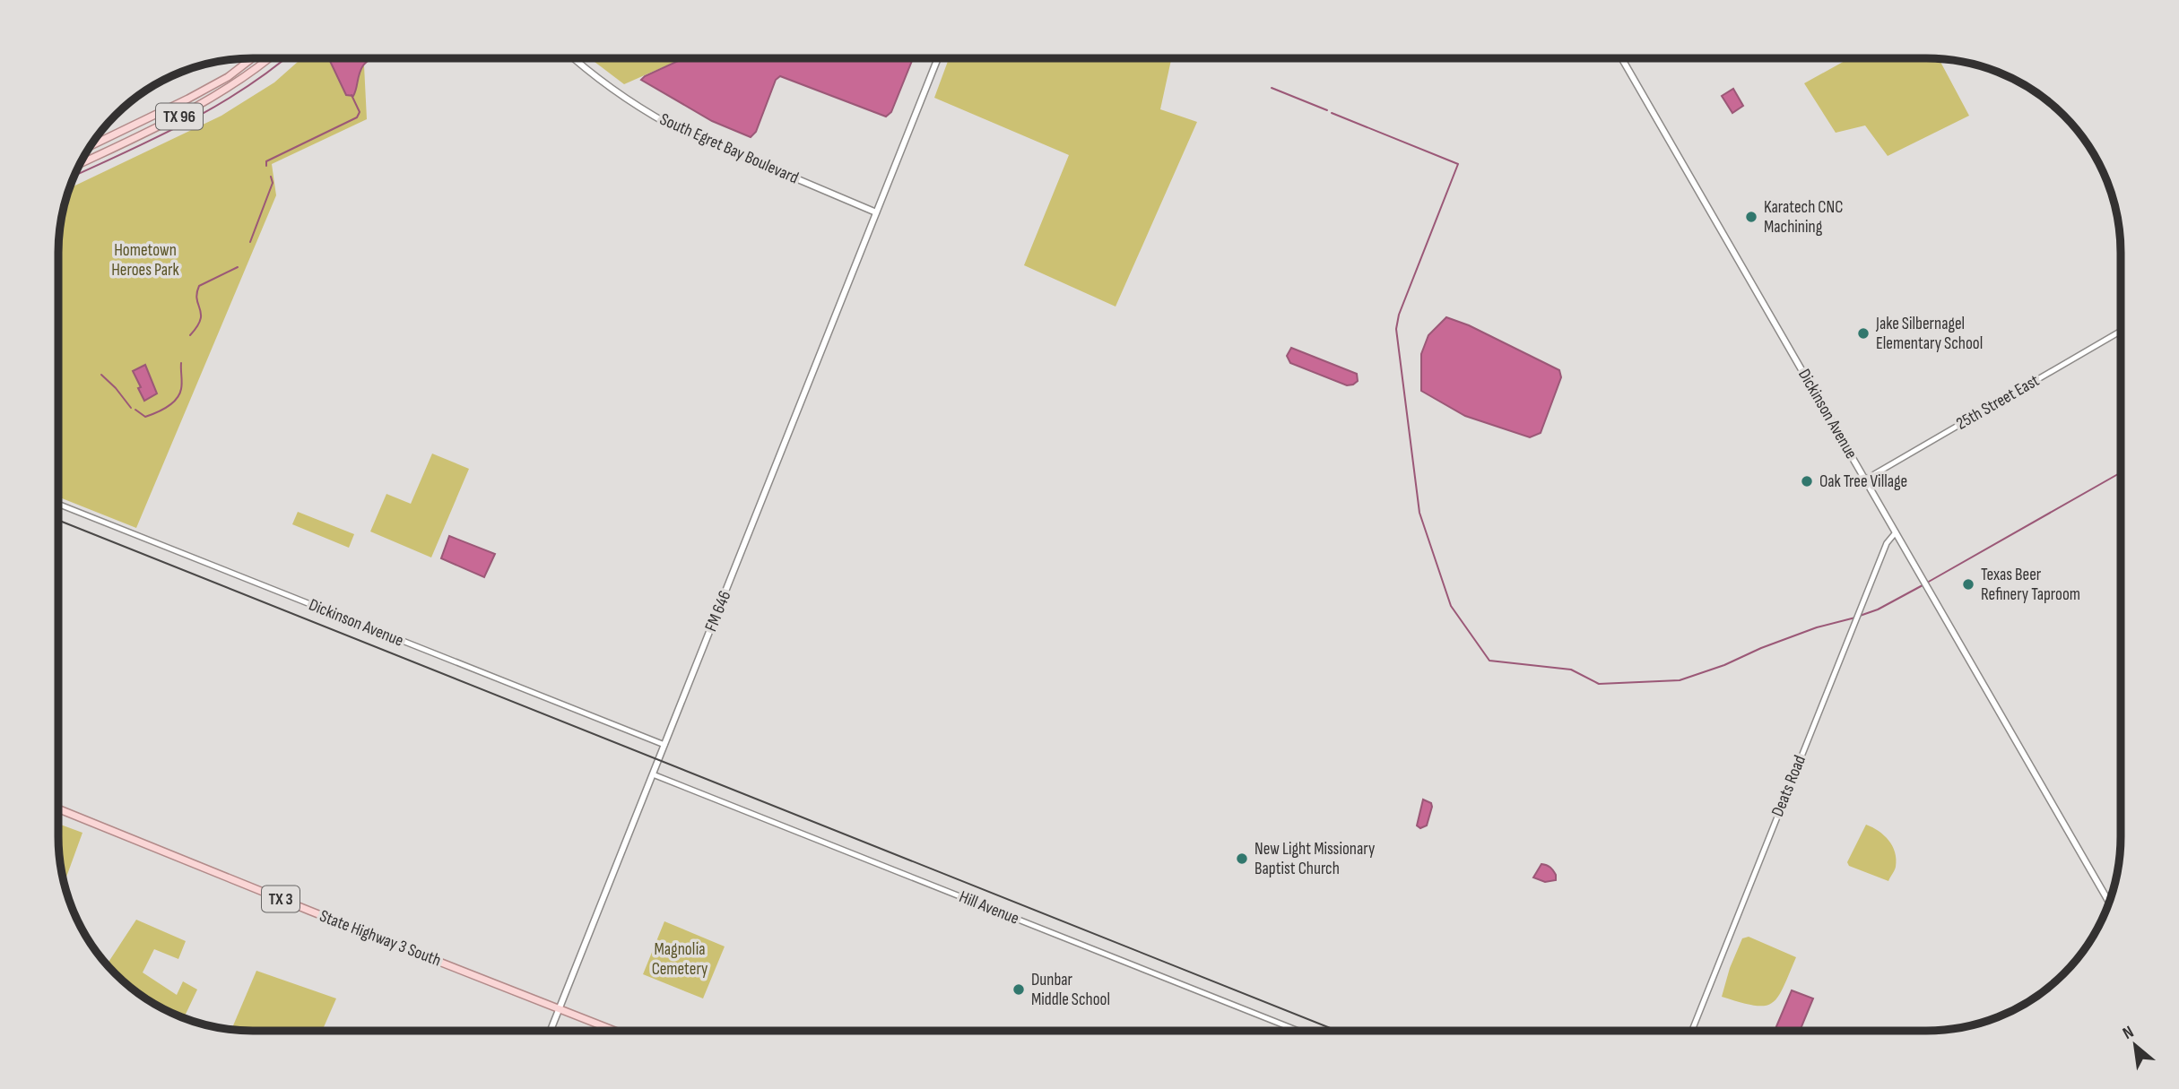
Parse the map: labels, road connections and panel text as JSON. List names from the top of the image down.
{
  "streets": {
    "main road": [
      "TX 96",
      "South Egret Bay Boulevard",
      "Dickinson Avenue",
      "FM 646",
      "TX 3",
      "State Highway 3 South"
    ],
    "street": ["25th Street East", "Deats Road", "Hill Avenue"]
  },
  "crossings": [
    ["South Egret Bay Boulevard", "FM 646"],
    ["25th Street East", "Dickinson Avenue"],
    ["Dickinson Avenue", "FM 646"],
    ["Dickinson Avenue", "Deats Road"],
    ["FM 646", "Hill Avenue"],
    ["FM 646", "State Highway 3 South"]
  ],
  "parks": ["Hometown Heroes Park", "Magnolia Cemetery"],
  "places": [
    "Karatech CNC Machining",
    "Jake Silbernagel Elementary School",
    "Oak Tree Village",
    "Texas Beer Refinery Taproom",
    "New Light Missionary Baptist Church",
    "Dunbar Middle School"
  ],
  "north": "top left"
}
